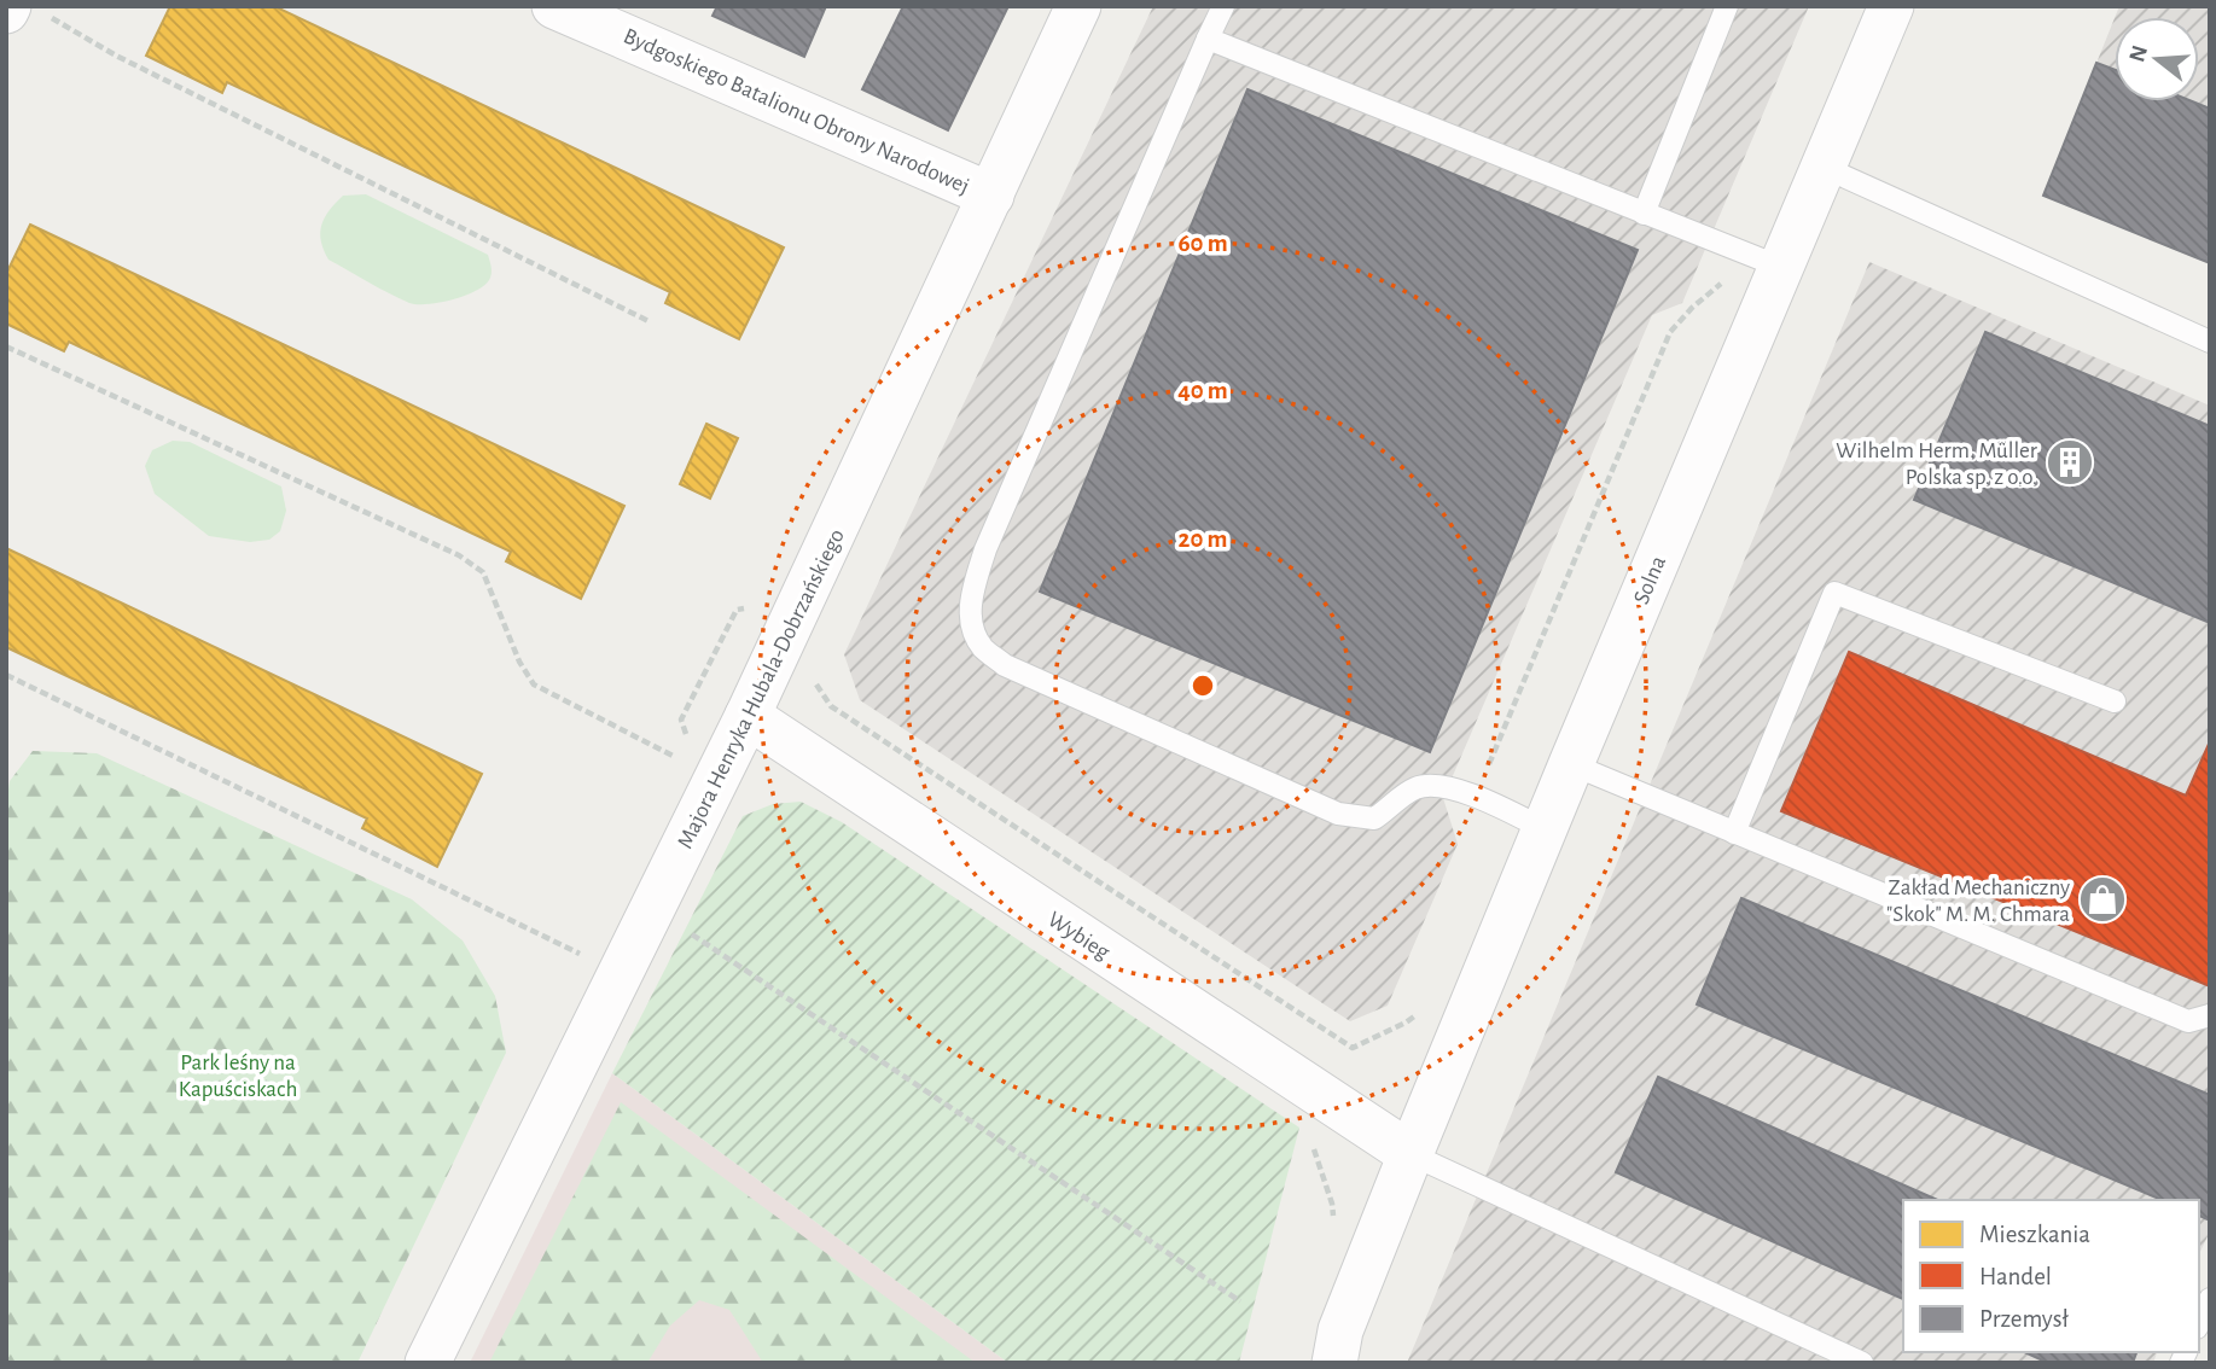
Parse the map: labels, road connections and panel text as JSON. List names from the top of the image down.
{
  "streets": {
    "street": [
      "Bydgoskiego Batalionu Obrony Narodowej",
      "Solna",
      "Majora Henryka Hubala-Dobrzańskiego",
      "Wybieg"
    ]
  },
  "crossings": [
    ["Bydgoskiego Batalionu Obrony Narodowej", "Majora Henryka Hubala-Dobrzańskiego"],
    ["Solna", "Wybieg"],
    ["Majora Henryka Hubala-Dobrzańskiego", "Wybieg"]
  ],
  "parks": ["Park leśny na Kapuściskach"],
  "places": {
    "building": ["Wilhelm Herm. Müller Polska sp. z o.o."],
    "shop": ["Zakład Mechaniczny \"Skok\" M. M. Chmara"]
  },
  "legend": ["Mieszkania", "Handel", "Przemysł"],
  "north": "left",
  "rings": ["60 m", "40 m", "20 m"]
}
